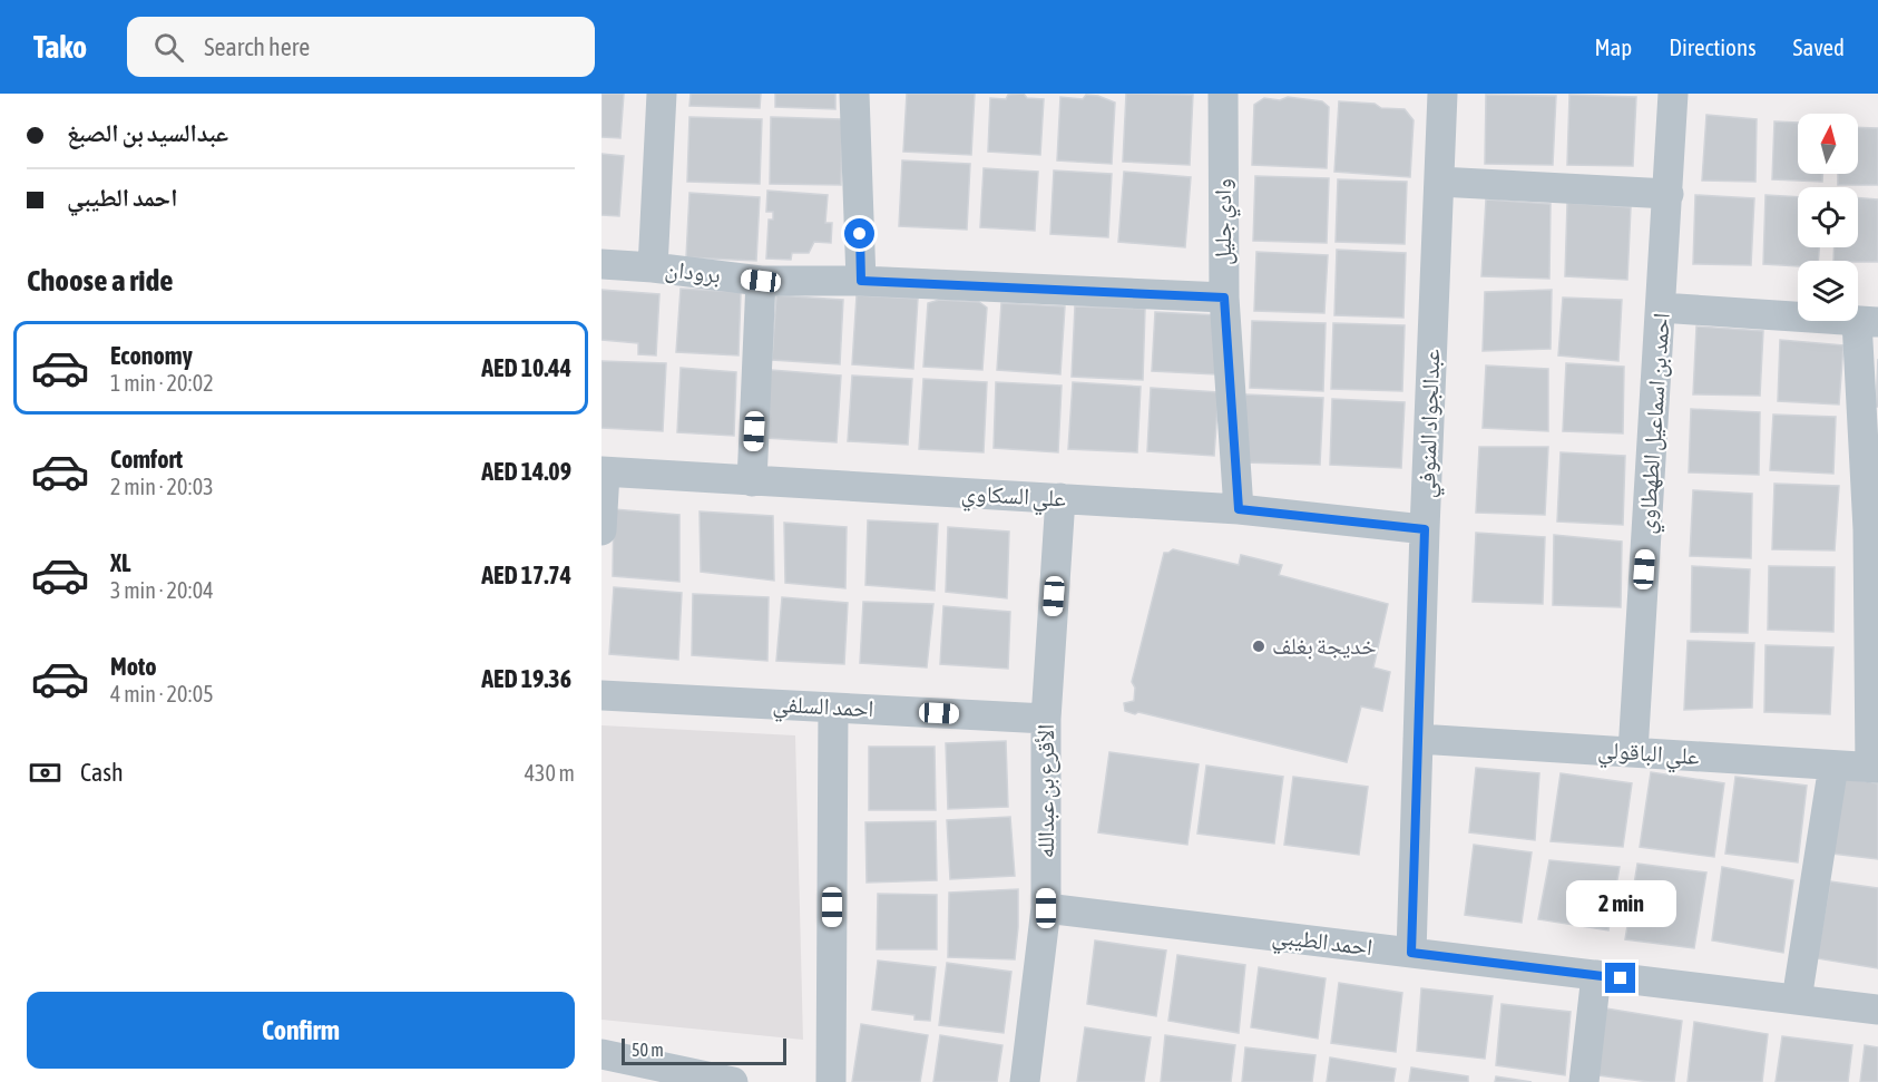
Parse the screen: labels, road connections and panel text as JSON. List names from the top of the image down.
{
  "streets": {
    "street": [
      "وادي جليل",
      "برودان",
      "عبدالجواد المنوفي",
      "احمد بن اسماعيل الطهطاوي",
      "علي السكاوي",
      "احمد السلفي",
      "علي الباقولي",
      "الأقرع بن عبدالله",
      "احمد الطيبي"
    ]
  },
  "crossings": [
    ["وادي جليل", "برودان"],
    ["وادي جليل", "علي السكاوي"],
    ["عبدالجواد المنوفي", "علي السكاوي"],
    ["عبدالجواد المنوفي", "علي الباقولي"],
    ["عبدالجواد المنوفي", "احمد الطيبي"],
    ["احمد بن اسماعيل الطهطاوي", "علي الباقولي"],
    ["علي السكاوي", "الأقرع بن عبدالله"],
    ["احمد السلفي", "الأقرع بن عبدالله"],
    ["الأقرع بن عبدالله", "احمد الطيبي"]
  ],
  "places": ["خديجة بغلف"],
  "scale_bar": "50 m",
  "north": "top",
  "page": {
    "header": "Tako",
    "search": "Search here",
    "nav": ["Map", "Directions", "Saved"],
    "banner": ["عبدالسيد بن الصبغ", "احمد الطيبي"],
    "heading": "Choose a ride",
    "list": [
      {
        "name": "Economy",
        "note": "1 min · 20:02",
        "value": "AED 10.44"
      },
      {
        "name": "Comfort",
        "note": "2 min · 20:03",
        "value": "AED 14.09"
      },
      {
        "name": "XL",
        "note": "3 min · 20:04",
        "value": "AED 17.74"
      },
      {
        "name": "Moto",
        "note": "4 min · 20:05",
        "value": "AED 19.36"
      }
    ],
    "pay": ["Cash", "430 m"],
    "bubble": "2 min",
    "buttons": "Confirm",
    "scale": "50 m"
  }
}
